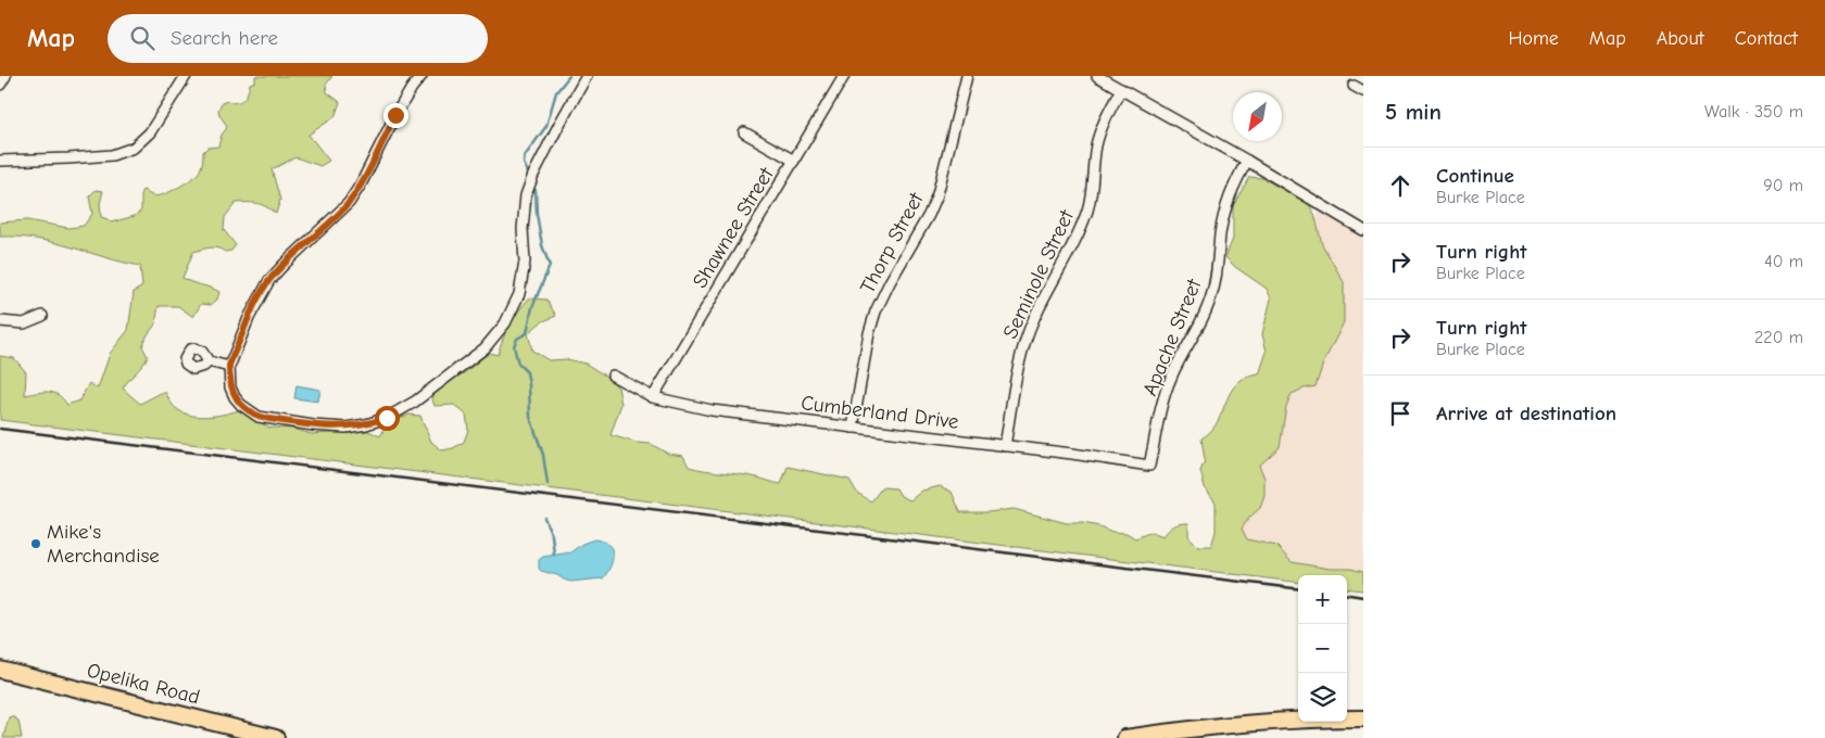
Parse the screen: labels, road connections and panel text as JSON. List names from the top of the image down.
{
  "streets": {
    "main road": ["Opelika Road"],
    "street": [
      "Shawnee Street",
      "Thorp Street",
      "Seminole Street",
      "Apache Street",
      "Cumberland Drive"
    ]
  },
  "crossings": [
    ["Shawnee Street", "Cumberland Drive"],
    ["Thorp Street", "Cumberland Drive"],
    ["Seminole Street", "Cumberland Drive"],
    ["Apache Street", "Cumberland Drive"]
  ],
  "places": ["Mike's Merchandise"],
  "north": "bottom left",
  "page": {
    "header": "Map",
    "search": "Search here",
    "nav": [
      "Home",
      "Map",
      "About",
      "Contact"
    ],
    "heading": ["5 min", "Walk · 350 m"],
    "list": [
      ["Continue", "Burke Place", "90 m"],
      ["Turn right", "Burke Place", "40 m"],
      ["Turn right", "Burke Place", "220 m"],
      "Arrive at destination"
    ],
    "map_buttons": ["+", "−"]
  }
}
